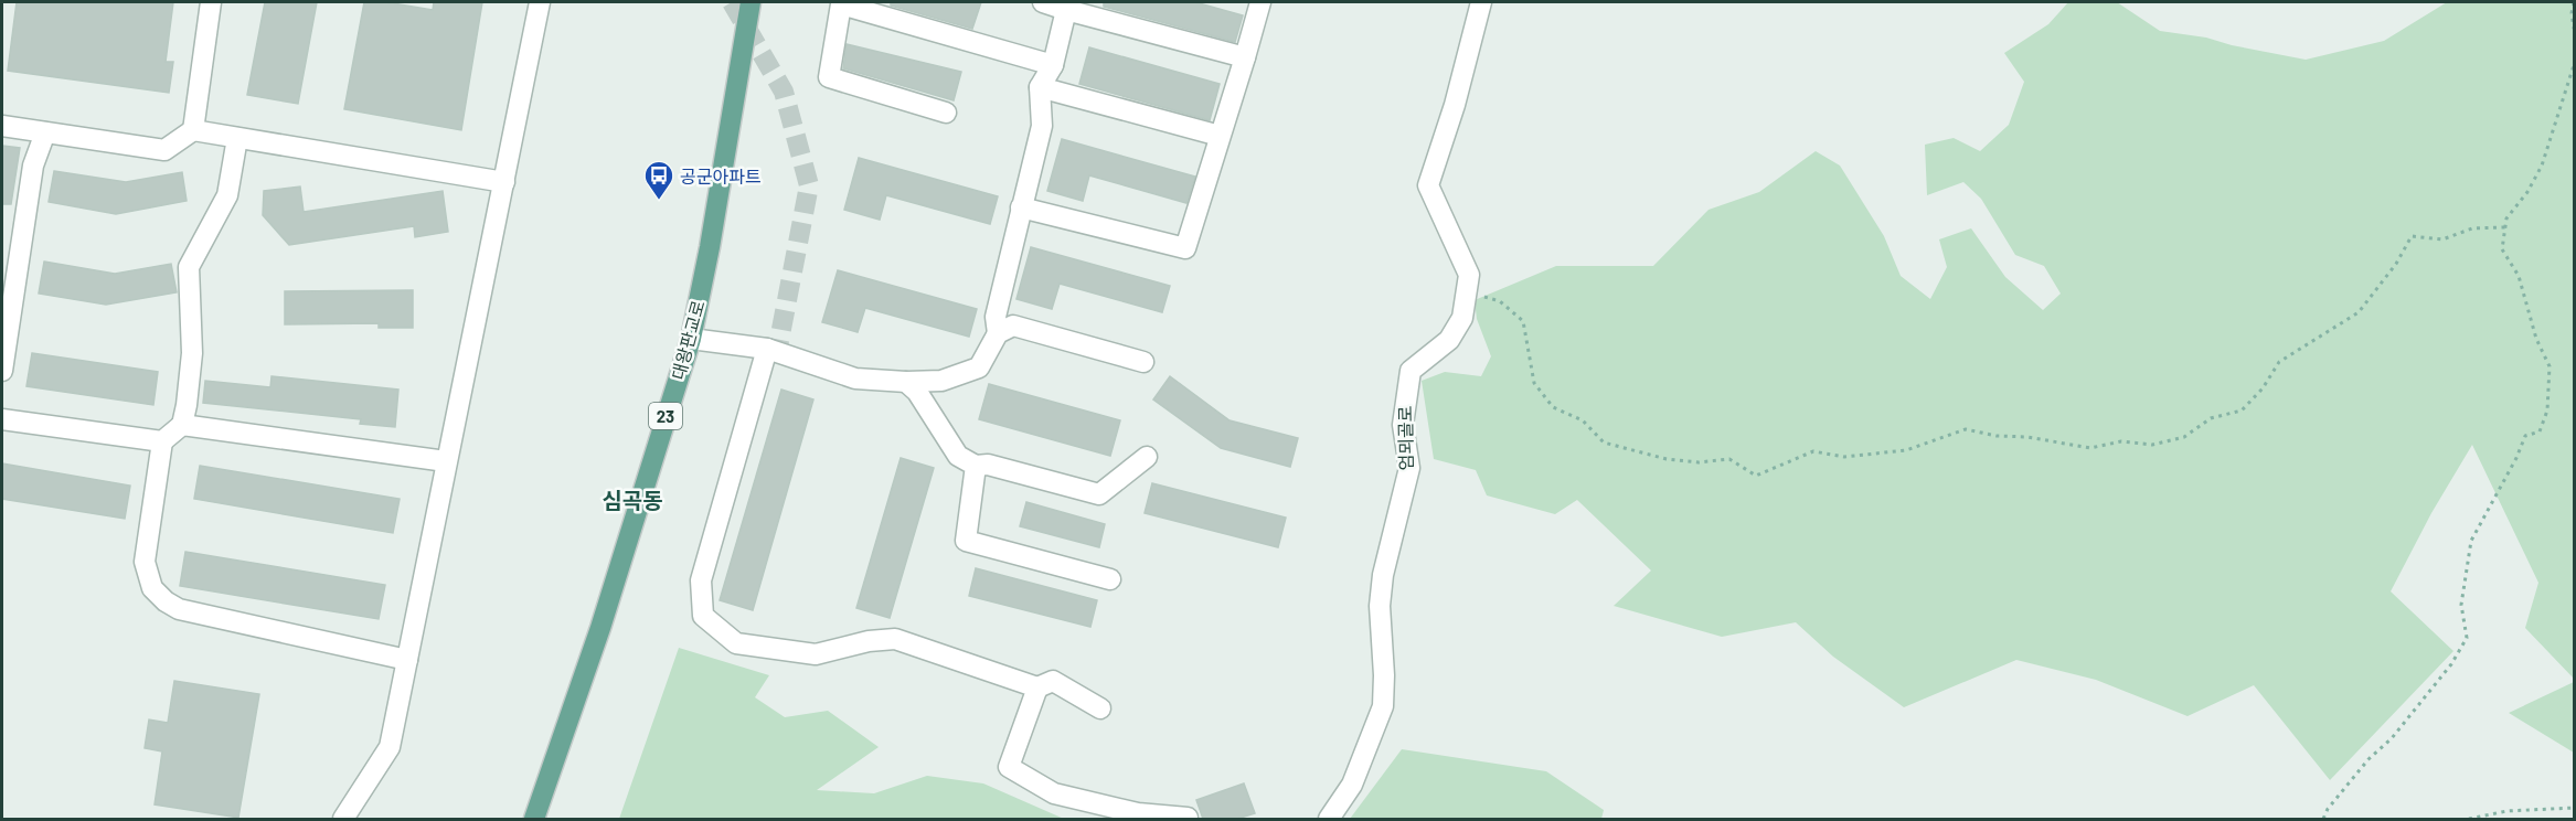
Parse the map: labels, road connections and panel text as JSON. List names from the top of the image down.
{
  "streets": {
    "main road": ["대왕판교로", "23"],
    "street": ["엄뫼골로"]
  },
  "districts": ["심곡동"],
  "places": {
    "bus stop": ["공군아파트"]
  }
}
